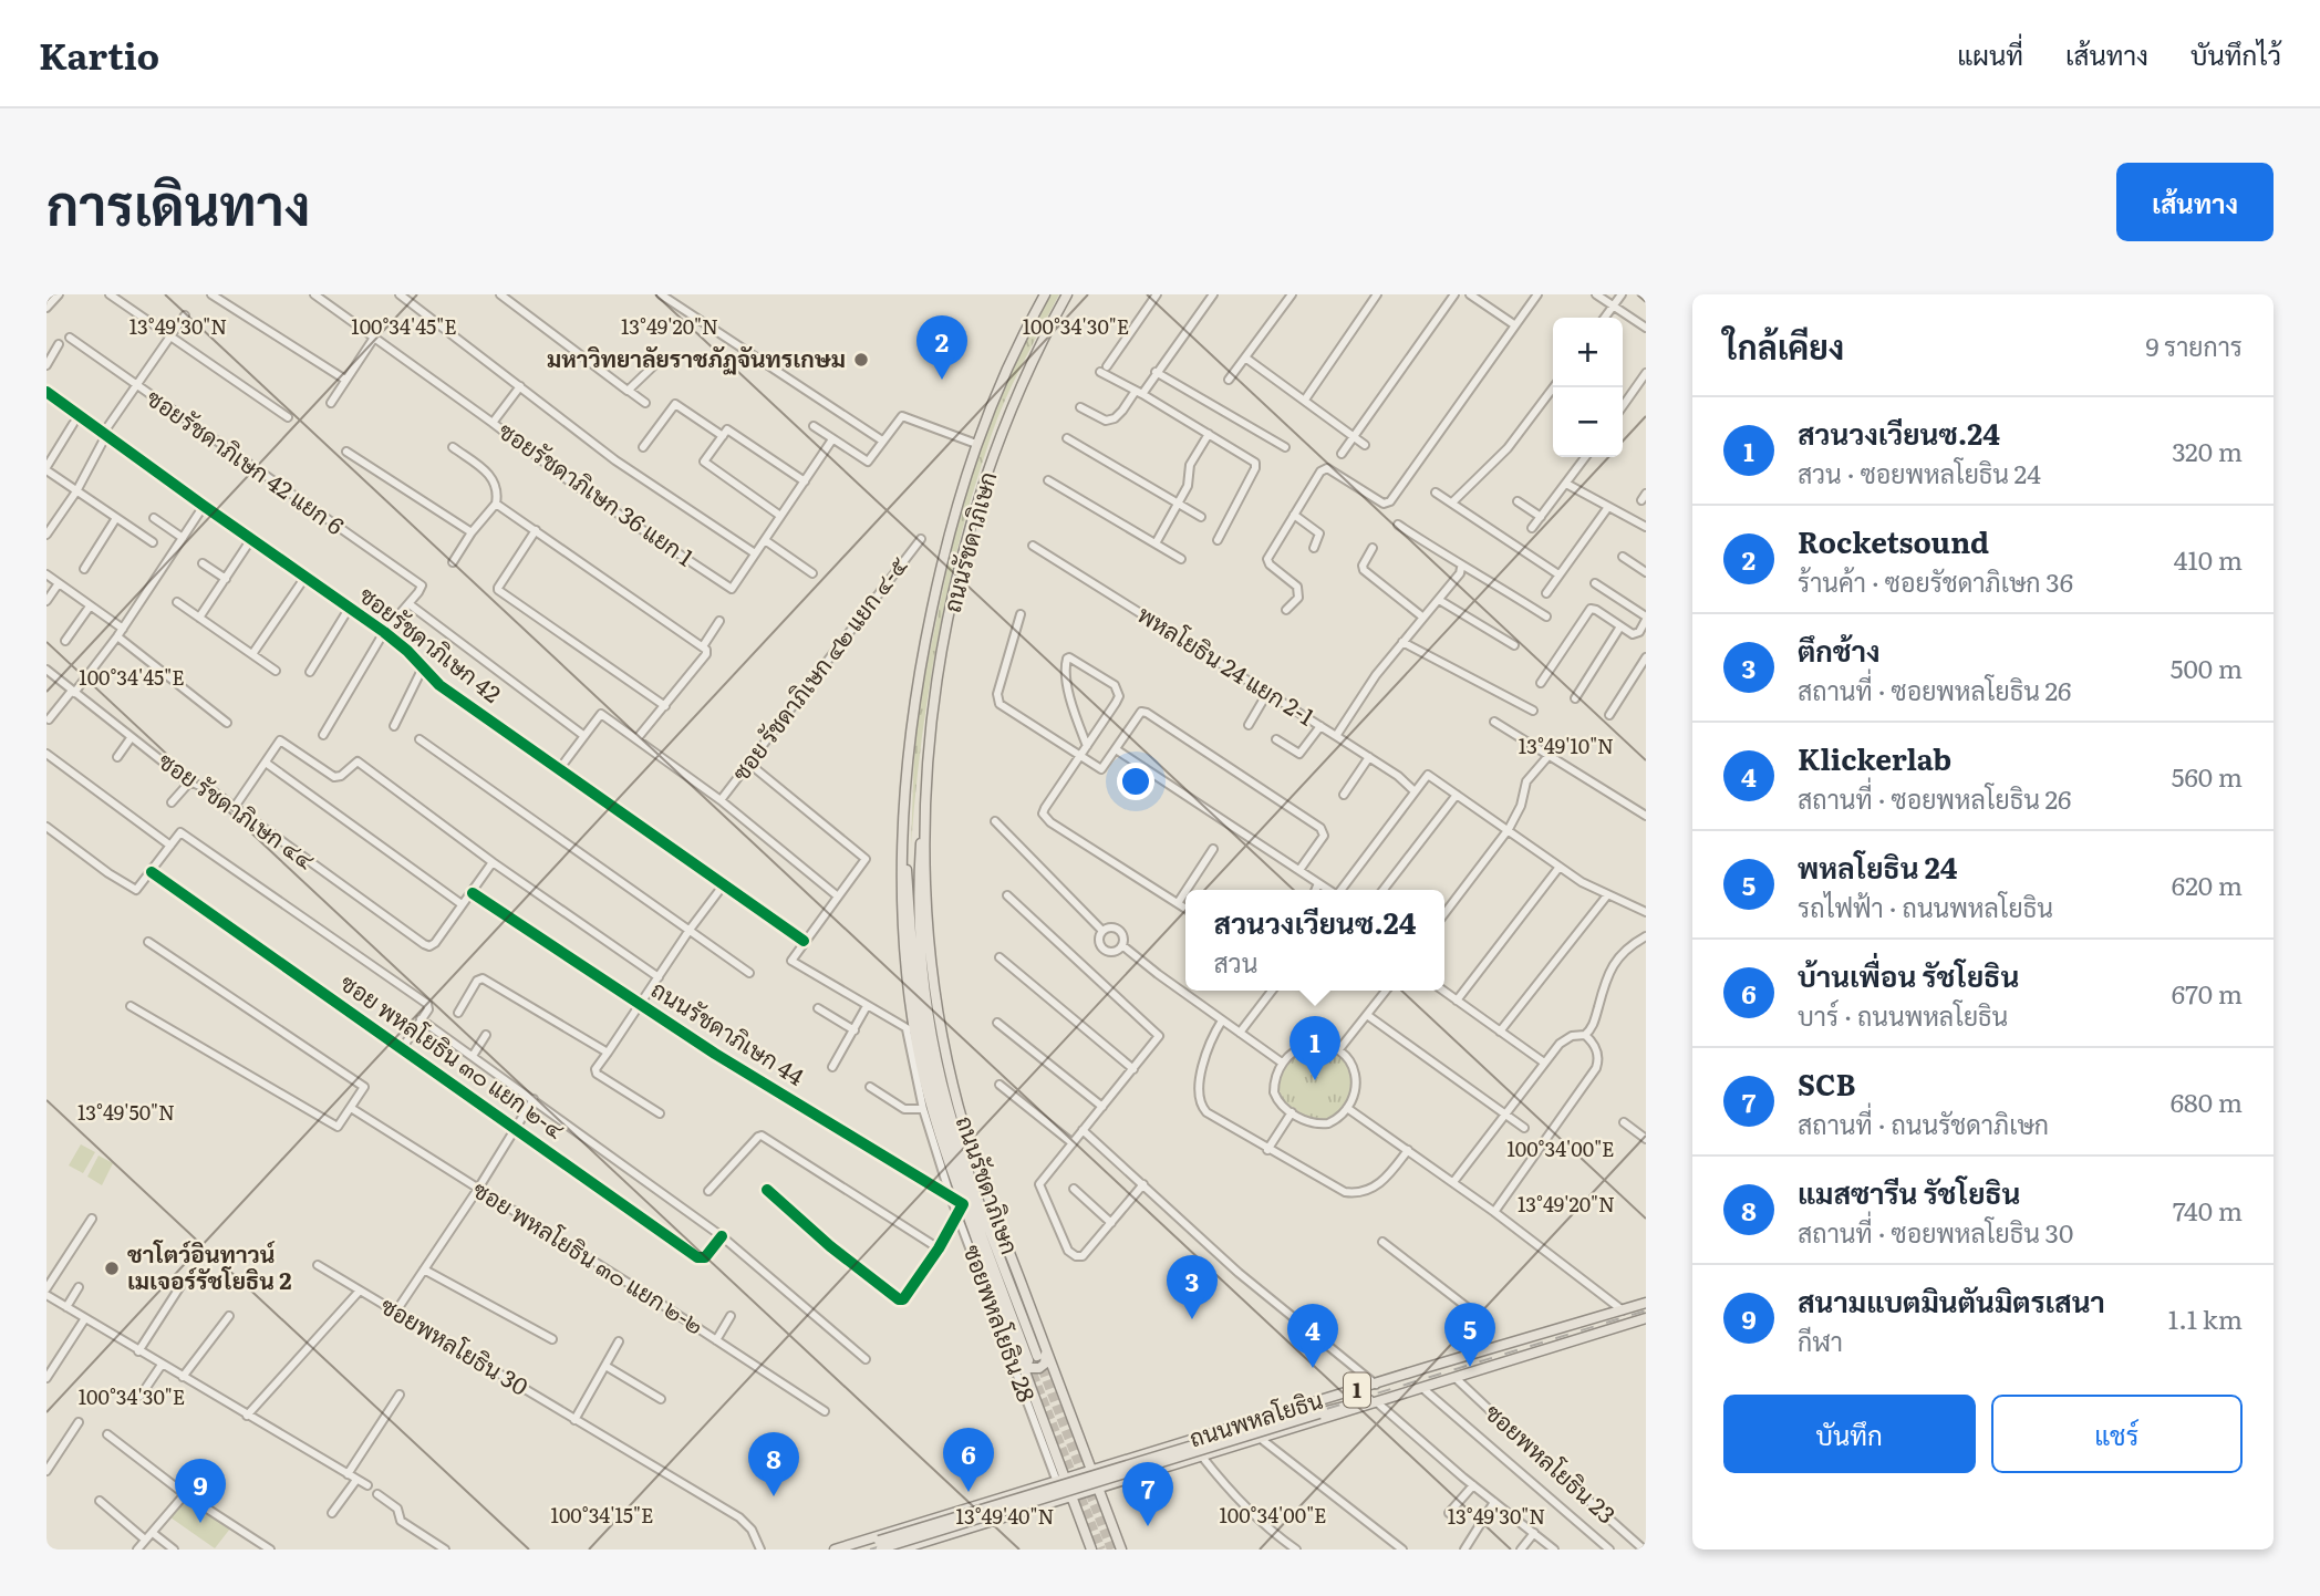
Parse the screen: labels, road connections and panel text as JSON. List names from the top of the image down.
{
  "streets": {
    "main road": ["ถนนรัชดาภิเษก", "1", "ถนนพหลโยธิน"],
    "street": [
      "ซอยรัชดาภิเษก 42 แยก 6",
      "ซอยรัชดาภิเษก 36 แยก 1",
      "ซอยรัชดาภิเษก 42",
      "พหลโยธิน 24 แยก 2-1",
      "ซอย รัชดาภิเษก ๔๒ แยก ๔-๕",
      "ซอย รัชดาภิเษก ๔๔",
      "ถนนรัชดาภิเษก 44",
      "ซอย พหลโยธิน ๓๐ แยก ๒-๔",
      "ซอย พหลโยธิน ๓๐ แยก ๒-๒",
      "ซอยพหลโยธิน 28",
      "ซอยพหลโยธิน 30",
      "ซอยพหลโยธิน 23"
    ]
  },
  "crossings": [
    ["ถนนรัชดาภิเษก", "ถนนรัชดาภิเษก 44"],
    ["ถนนรัชดาภิเษก", "ซอยพหลโยธิน 28"],
    ["ถนนรัชดาภิเษก", "ถนนพหลโยธิน"],
    ["ซอย รัชดาภิเษก ๔๔", "ถนนรัชดาภิเษก 44"],
    ["ถนนรัชดาภิเษก 44", "ซอยพหลโยธิน 28"],
    ["ซอยพหลโยธิน 28", "ถนนพหลโยธิน"],
    ["ถนนพหลโยธิน", "ซอยพหลโยธิน 23"]
  ],
  "places": ["มหาวิทยาลัยราชภัฏจันทรเกษม", "ชาโตว์อินทาวน์ เมเจอร์รัชโยธิน 2"],
  "page": {
    "header": "Kartio",
    "nav": ["แผนที่", "เส้นทาง", "บันทึกไว้"],
    "title": "การเดินทาง",
    "buttons": [
      "เส้นทาง",
      ["บันทึก", "แชร์"]
    ],
    "heading": ["ใกล้เคียง", "9 รายการ"],
    "pins": [
      "2",
      "1",
      "3",
      "5",
      "4",
      "6",
      "8",
      "9",
      "7"
    ],
    "map_buttons": ["+", "−"],
    "list": [
      {
        "mark": "1",
        "name": "สวนวงเวียนซ.24",
        "note": "สวน · ซอยพหลโยธิน 24",
        "value": "320 m"
      },
      {
        "mark": "2",
        "name": "Rocketsound",
        "note": "ร้านค้า · ซอยรัชดาภิเษก 36",
        "value": "410 m"
      },
      {
        "mark": "3",
        "name": "ตึกช้าง",
        "note": "สถานที่ · ซอยพหลโยธิน 26",
        "value": "500 m"
      },
      {
        "mark": "4",
        "name": "Klickerlab",
        "note": "สถานที่ · ซอยพหลโยธิน 26",
        "value": "560 m"
      },
      {
        "mark": "5",
        "name": "พหลโยธิน 24",
        "note": "รถไฟฟ้า · ถนนพหลโยธิน",
        "value": "620 m"
      },
      {
        "mark": "6",
        "name": "บ้านเพื่อน รัชโยธิน",
        "note": "บาร์ · ถนนพหลโยธิน",
        "value": "670 m"
      },
      {
        "mark": "7",
        "name": "SCB",
        "note": "สถานที่ · ถนนรัชดาภิเษก",
        "value": "680 m"
      },
      {
        "mark": "8",
        "name": "แมสซารีน รัชโยธิน",
        "note": "สถานที่ · ซอยพหลโยธิน 30",
        "value": "740 m"
      },
      {
        "mark": "9",
        "name": "สนามแบตมินตันมิตรเสนา",
        "note": "กีฬา",
        "value": "1.1 km"
      }
    ],
    "popup": ["สวนวงเวียนซ.24", "สวน"]
  },
  "coordinates": [
    "13°49'30\"N",
    "13°49'20\"N",
    "100°34'45\"E",
    "100°34'30\"E",
    "13°49'10\"N",
    "13°49'50\"N",
    "100°34'00\"E",
    "100°34'15\"E",
    "13°49'40\"N"
  ]
}
